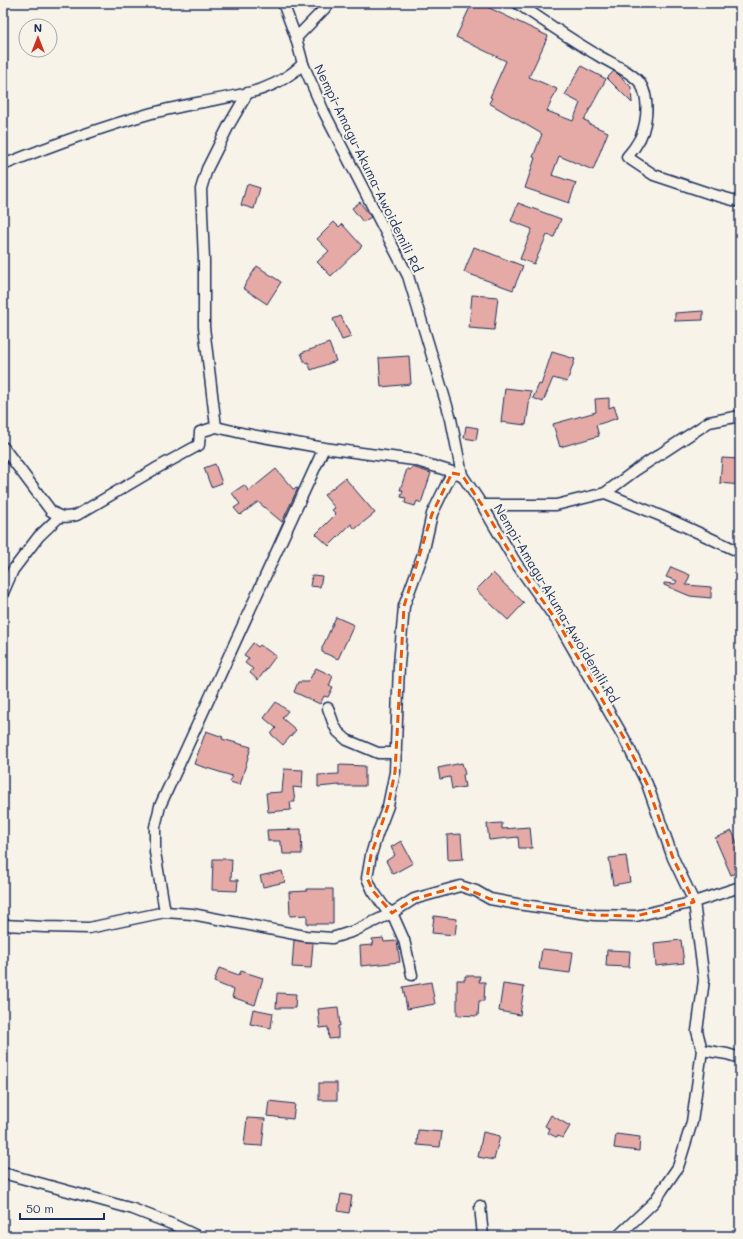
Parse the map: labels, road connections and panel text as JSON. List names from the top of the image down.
{
  "streets": {
    "street": ["Nempi-Amagu-Akuma-Awoidemili Rd"]
  },
  "scale_bar": "50 m",
  "north": "top"
}
